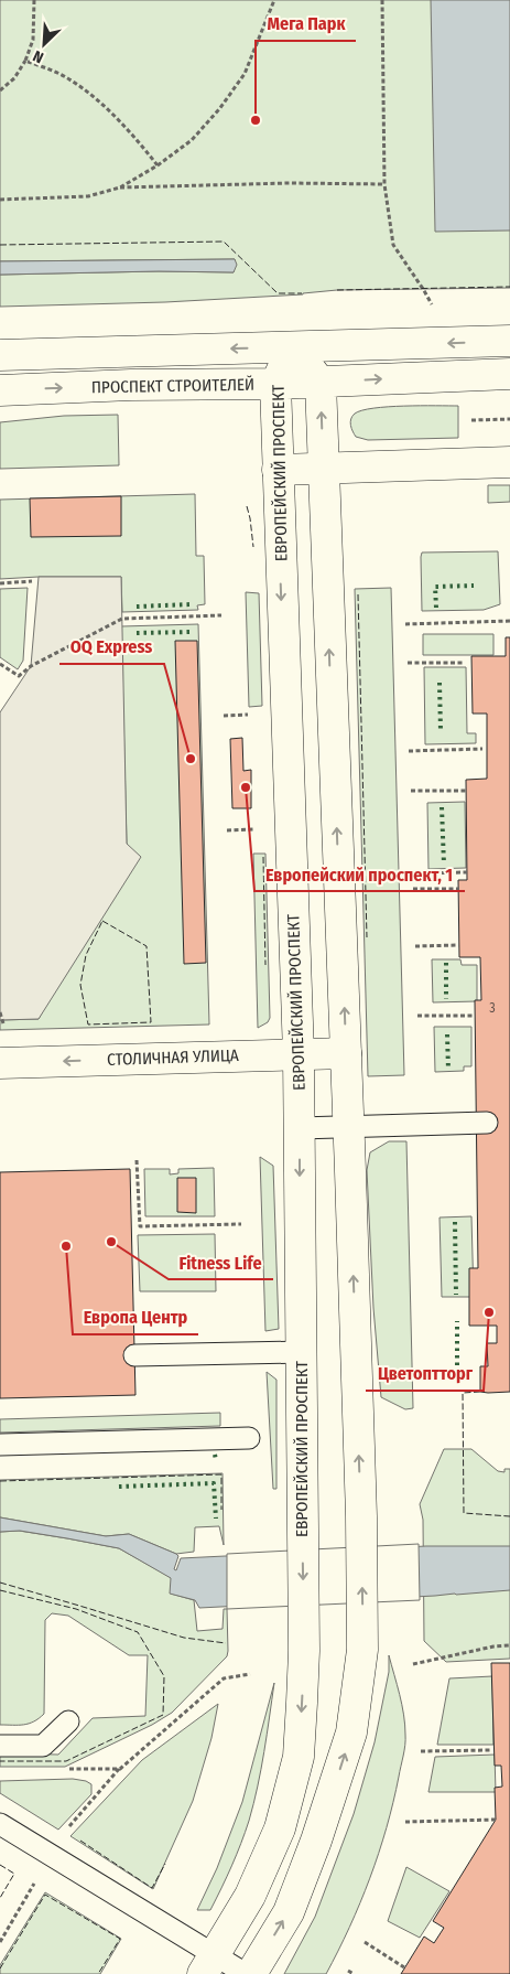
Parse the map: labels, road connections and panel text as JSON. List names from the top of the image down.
{
  "streets": {
    "street": ["ПРОСПЕКТ СТРОИТЕЛЕЙ", "ЕВРОПЕЙСКИЙ ПРОСПЕКТ", "СТОЛИЧНАЯ УЛИЦА"]
  },
  "crossings": [
    ["ПРОСПЕКТ СТРОИТЕЛЕЙ", "ЕВРОПЕЙСКИЙ ПРОСПЕКТ"],
    ["ЕВРОПЕЙСКИЙ ПРОСПЕКТ", "СТОЛИЧНАЯ УЛИЦА"]
  ],
  "one_way": ["СТОЛИЧНАЯ УЛИЦА"],
  "places": [
    "Мега Парк",
    "OQ Express",
    "Европейский проспект, 1",
    "Fitness Life",
    "Европа Центр",
    "Цветоптторг"
  ],
  "house_numbers": ["3"],
  "north": "bottom left"
}
